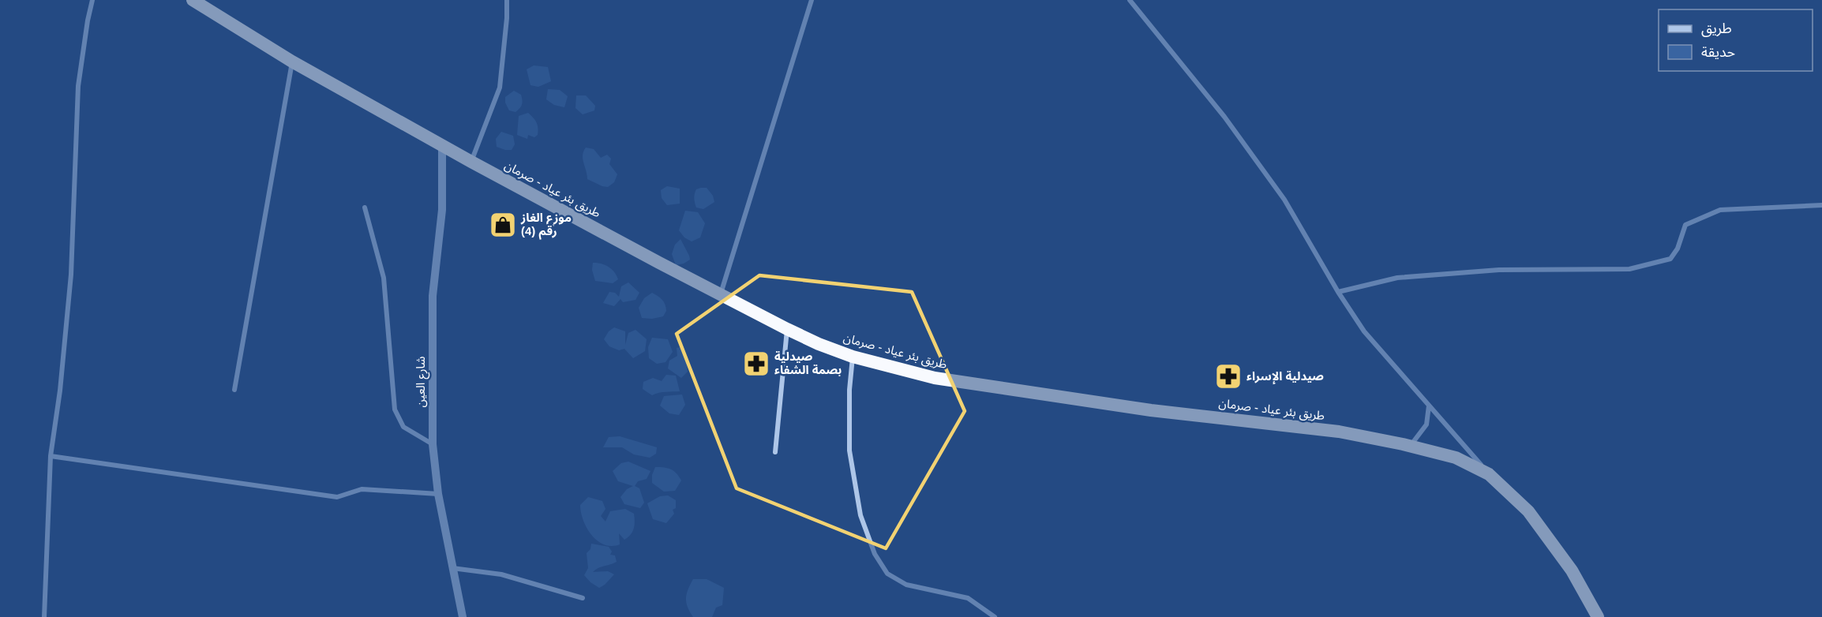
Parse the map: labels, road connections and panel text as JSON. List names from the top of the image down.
{
  "streets": {
    "highway": ["طريق بئر عياد - صرمان"],
    "street": ["شارع العين"]
  },
  "crossings": [
    ["طريق بئر عياد - صرمان", "شارع العين"]
  ],
  "places": {
    "shop": ["موزع الغاز رقم (4)"],
    "pharmacy": ["صيدلية بصمة الشفاء", "صيدلية الإسراء"]
  },
  "legend": ["طريق", "حديقة"]
}
